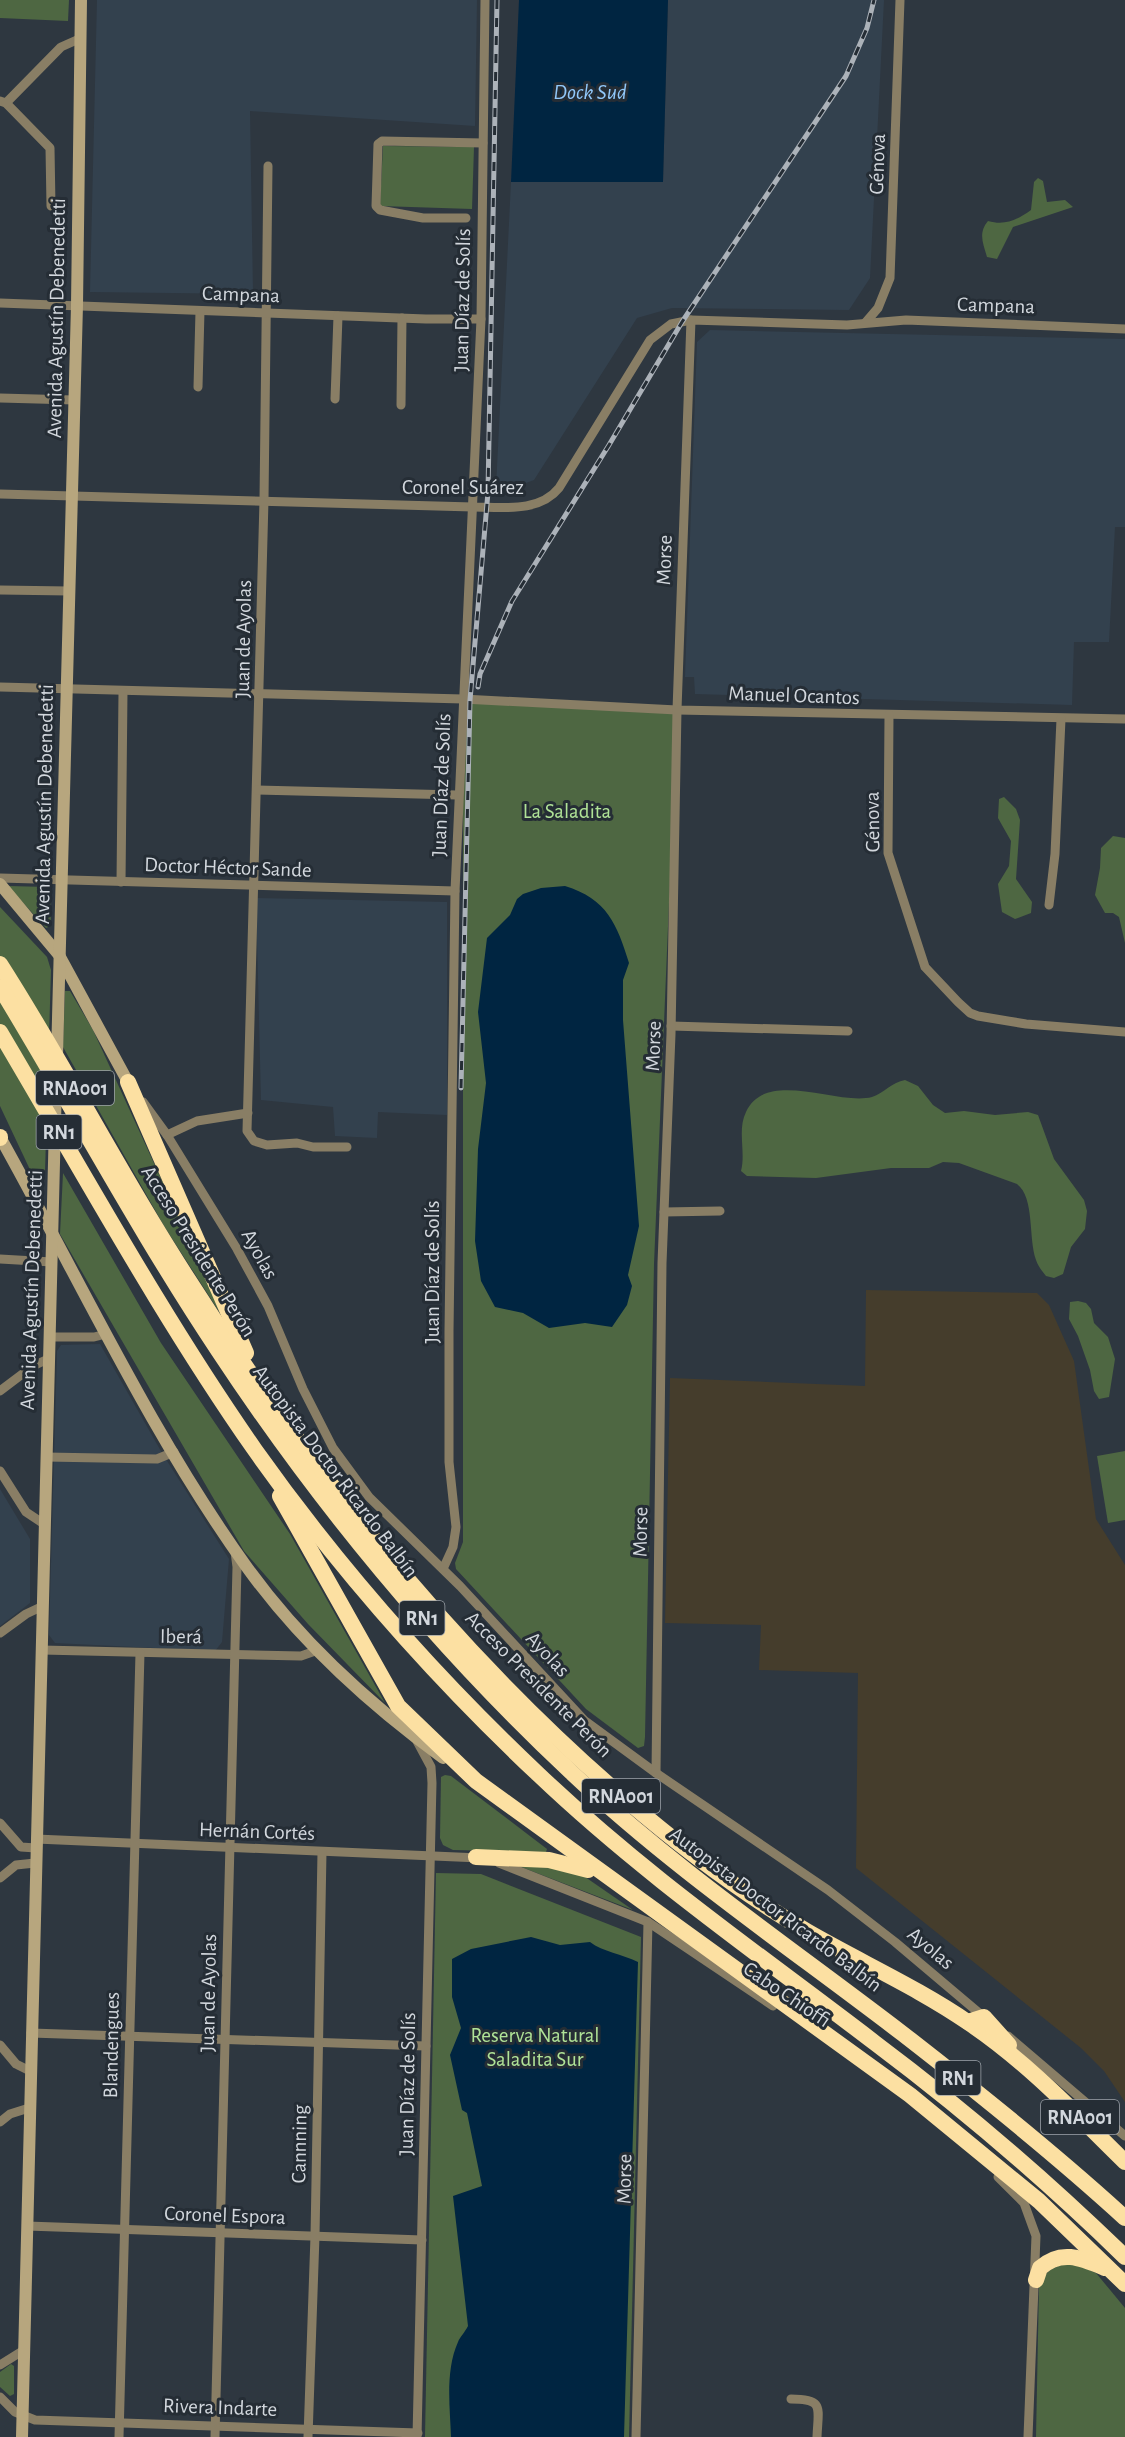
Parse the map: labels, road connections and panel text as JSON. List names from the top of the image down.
{
  "streets": {
    "highway": [
      "RNA001",
      "RN1",
      "Acceso Presidente Perón",
      "Autopista Doctor Ricardo Balbín"
    ],
    "main road": ["Avenida Agustín Debenedetti"],
    "street": [
      "Génova",
      "Campana",
      "Juan Díaz de Solís",
      "Coronel Suárez",
      "Morse",
      "Juan de Ayolas",
      "Manuel Ocantos",
      "Doctor Héctor Sande",
      "Ayolas",
      "Iberá",
      "Hernán Cortés",
      "Cabo Chioffi",
      "Blandengues",
      "Cannning",
      "Coronel Espora",
      "Rivera Indarte"
    ]
  },
  "crossings": [
    ["Génova", "Campana"],
    ["Génova", "Coronel Suárez"],
    ["Génova", "Manuel Ocantos"],
    ["Campana", "Juan Díaz de Solís"],
    ["Campana", "Avenida Agustín Debenedetti"],
    ["Campana", "Coronel Suárez"],
    ["Campana", "Juan de Ayolas"],
    ["Juan Díaz de Solís", "Coronel Suárez"],
    ["Juan Díaz de Solís", "Manuel Ocantos"],
    ["Juan Díaz de Solís", "Doctor Héctor Sande"],
    ["Juan Díaz de Solís", "Ayolas"],
    ["Juan Díaz de Solís", "Hernán Cortés"],
    ["Juan Díaz de Solís", "Coronel Espora"],
    ["Juan Díaz de Solís", "Rivera Indarte"],
    ["Avenida Agustín Debenedetti", "Coronel Suárez"],
    ["Avenida Agustín Debenedetti", "Manuel Ocantos"],
    ["Avenida Agustín Debenedetti", "Doctor Héctor Sande"],
    ["Avenida Agustín Debenedetti", "Iberá"],
    ["Avenida Agustín Debenedetti", "Hernán Cortés"],
    ["Avenida Agustín Debenedetti", "Coronel Espora"],
    ["Avenida Agustín Debenedetti", "Rivera Indarte"],
    ["Coronel Suárez", "Morse"],
    ["Coronel Suárez", "Juan de Ayolas"],
    ["Morse", "Manuel Ocantos"],
    ["Morse", "Ayolas"],
    ["Morse", "Cabo Chioffi"],
    ["Juan de Ayolas", "Manuel Ocantos"],
    ["Juan de Ayolas", "Doctor Héctor Sande"],
    ["Juan de Ayolas", "Iberá"],
    ["Juan de Ayolas", "Hernán Cortés"],
    ["Juan de Ayolas", "Coronel Espora"],
    ["Juan de Ayolas", "Rivera Indarte"],
    ["Acceso Presidente Perón", "Ayolas"],
    ["Acceso Presidente Perón", "Autopista Doctor Ricardo Balbín"],
    ["Iberá", "Blandengues"],
    ["Hernán Cortés", "Cabo Chioffi"],
    ["Hernán Cortés", "Blandengues"],
    ["Hernán Cortés", "Cannning"],
    ["Blandengues", "Coronel Espora"],
    ["Blandengues", "Rivera Indarte"],
    ["Cannning", "Coronel Espora"],
    ["Cannning", "Rivera Indarte"]
  ],
  "water": ["Dock Sud"],
  "parks": ["La Saladita", "Reserva Natural Saladita Sur"]
}
